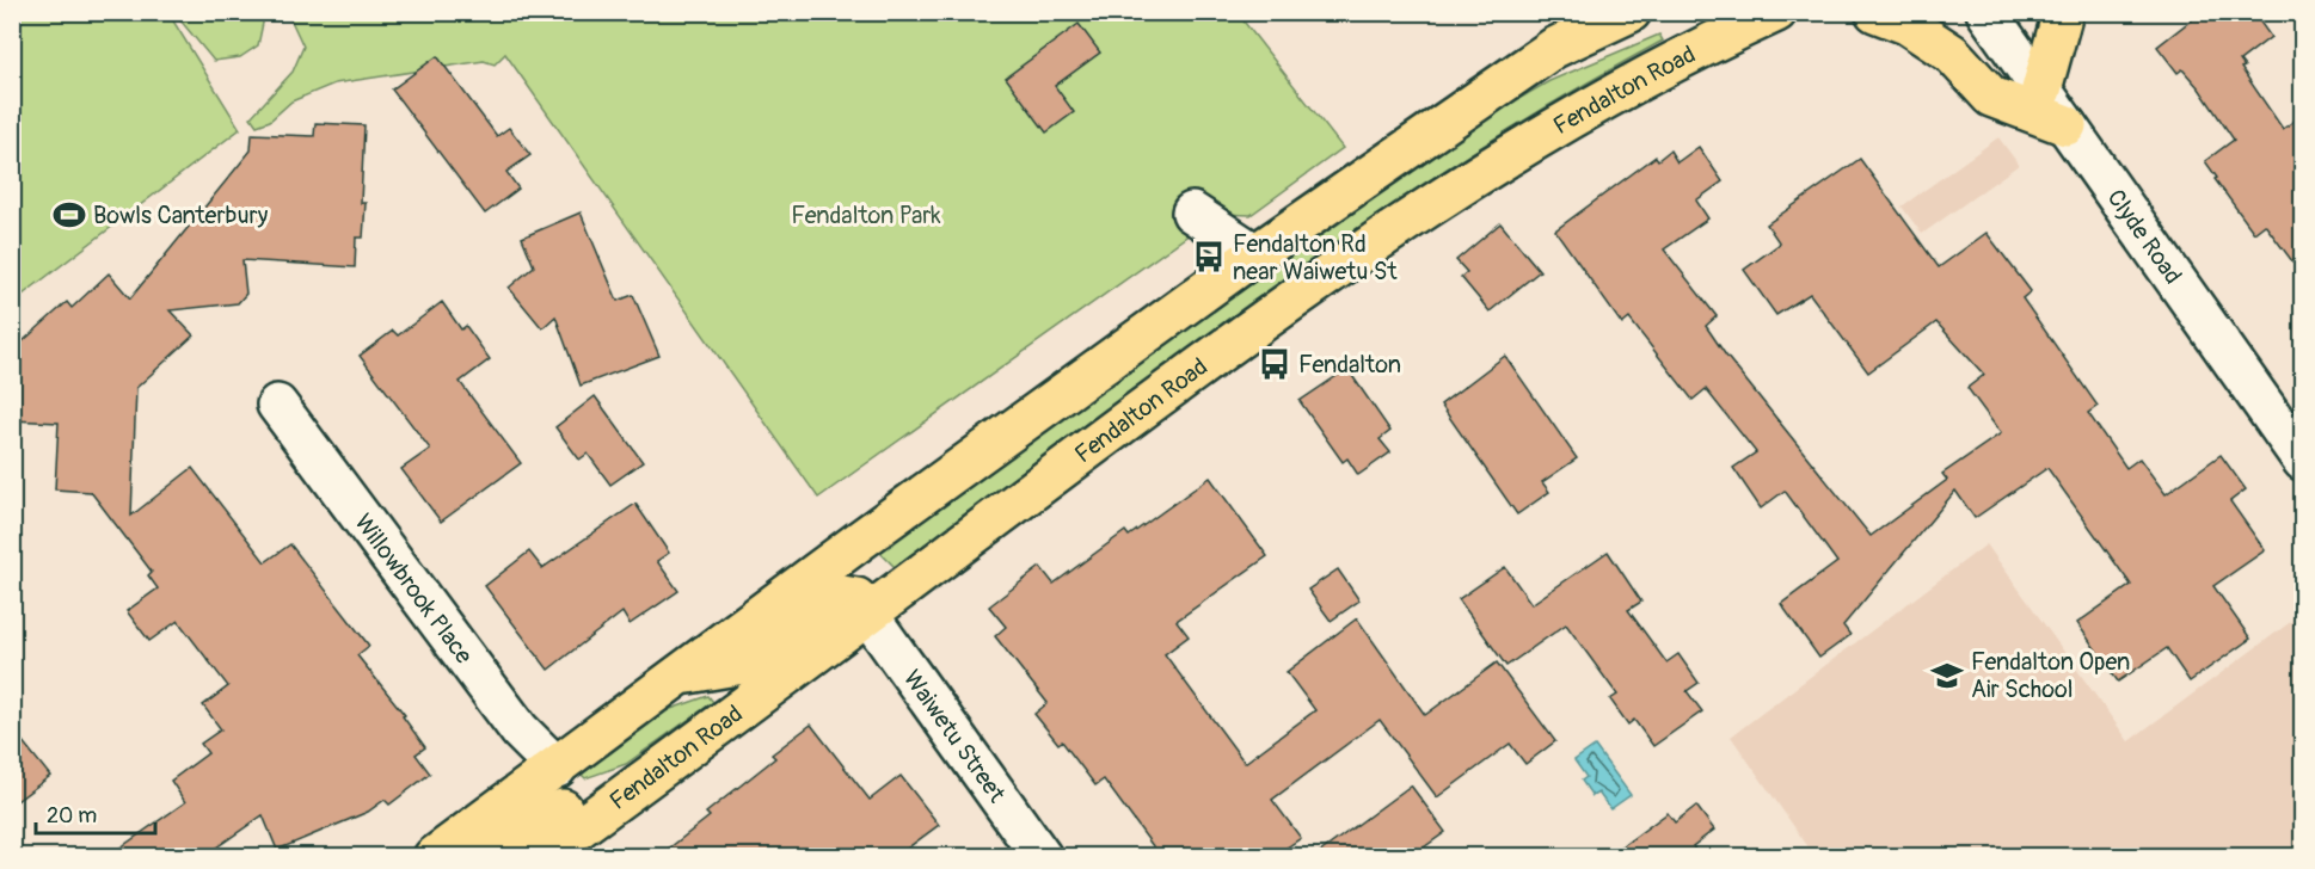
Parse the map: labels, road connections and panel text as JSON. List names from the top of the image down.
{
  "streets": {
    "main road": ["Fendalton Road"],
    "street": ["Clyde Road", "Willowbrook Place", "Waiwetu Street"]
  },
  "crossings": [
    ["Fendalton Road", "Waiwetu Street"]
  ],
  "parks": ["Fendalton Park"],
  "places": {
    "sports": ["Bowls Canterbury"],
    "bus stop": ["Fendalton Rd near Waiwetu St", "Fendalton"],
    "school or university": ["Fendalton Open Air School"]
  },
  "scale_bar": "20 m"
}
